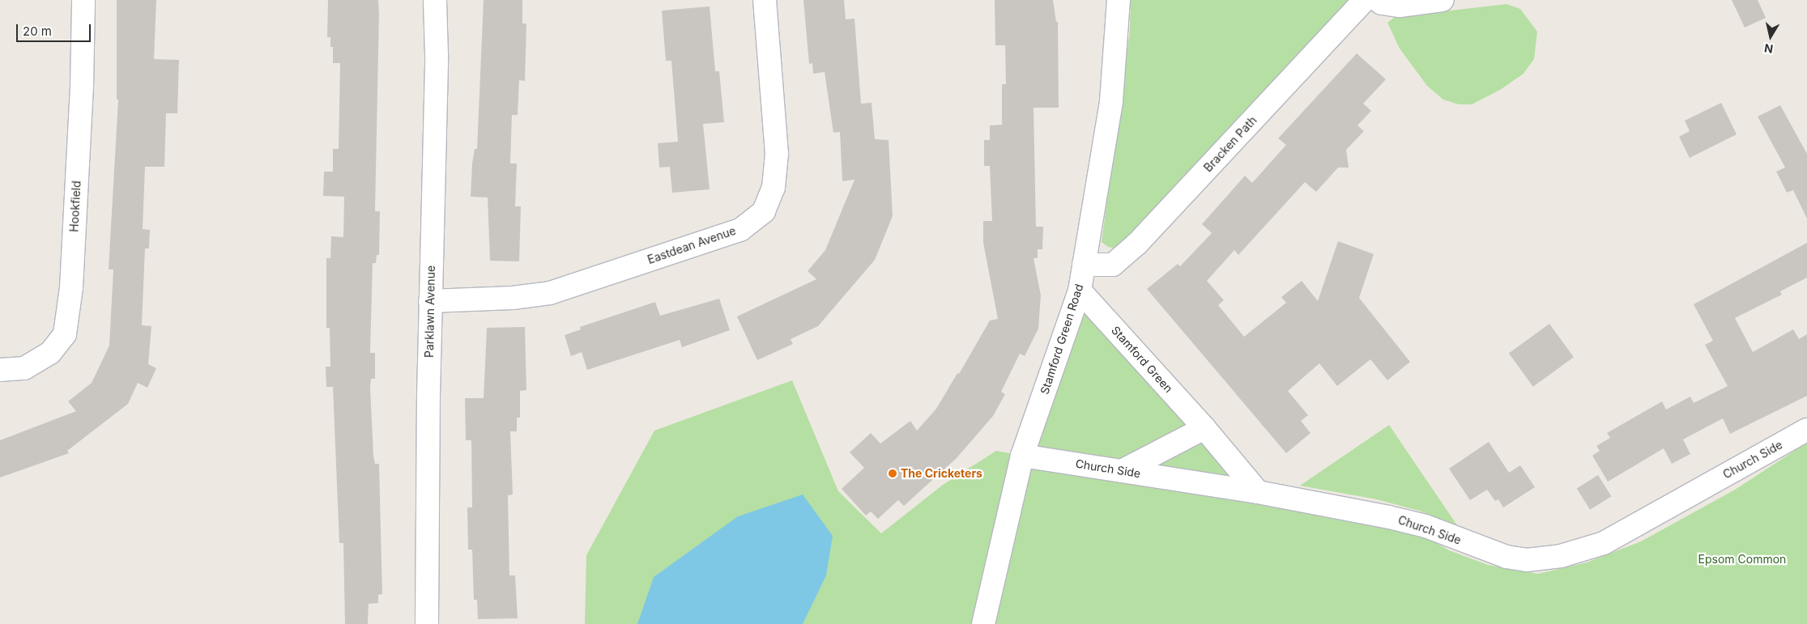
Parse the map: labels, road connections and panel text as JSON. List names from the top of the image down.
{
  "streets": {
    "street": [
      "Bracken Path",
      "Hookfield",
      "Eastdean Avenue",
      "Parklawn Avenue",
      "Stamford Green Road",
      "Stamford Green",
      "Church Side"
    ]
  },
  "crossings": [
    ["Bracken Path", "Stamford Green Road"],
    ["Eastdean Avenue", "Parklawn Avenue"],
    ["Stamford Green Road", "Stamford Green"],
    ["Stamford Green Road", "Church Side"],
    ["Stamford Green", "Church Side"]
  ],
  "parks": ["Epsom Common"],
  "places": ["The Cricketers"],
  "scale_bar": "20 m",
  "north": "bottom"
}
